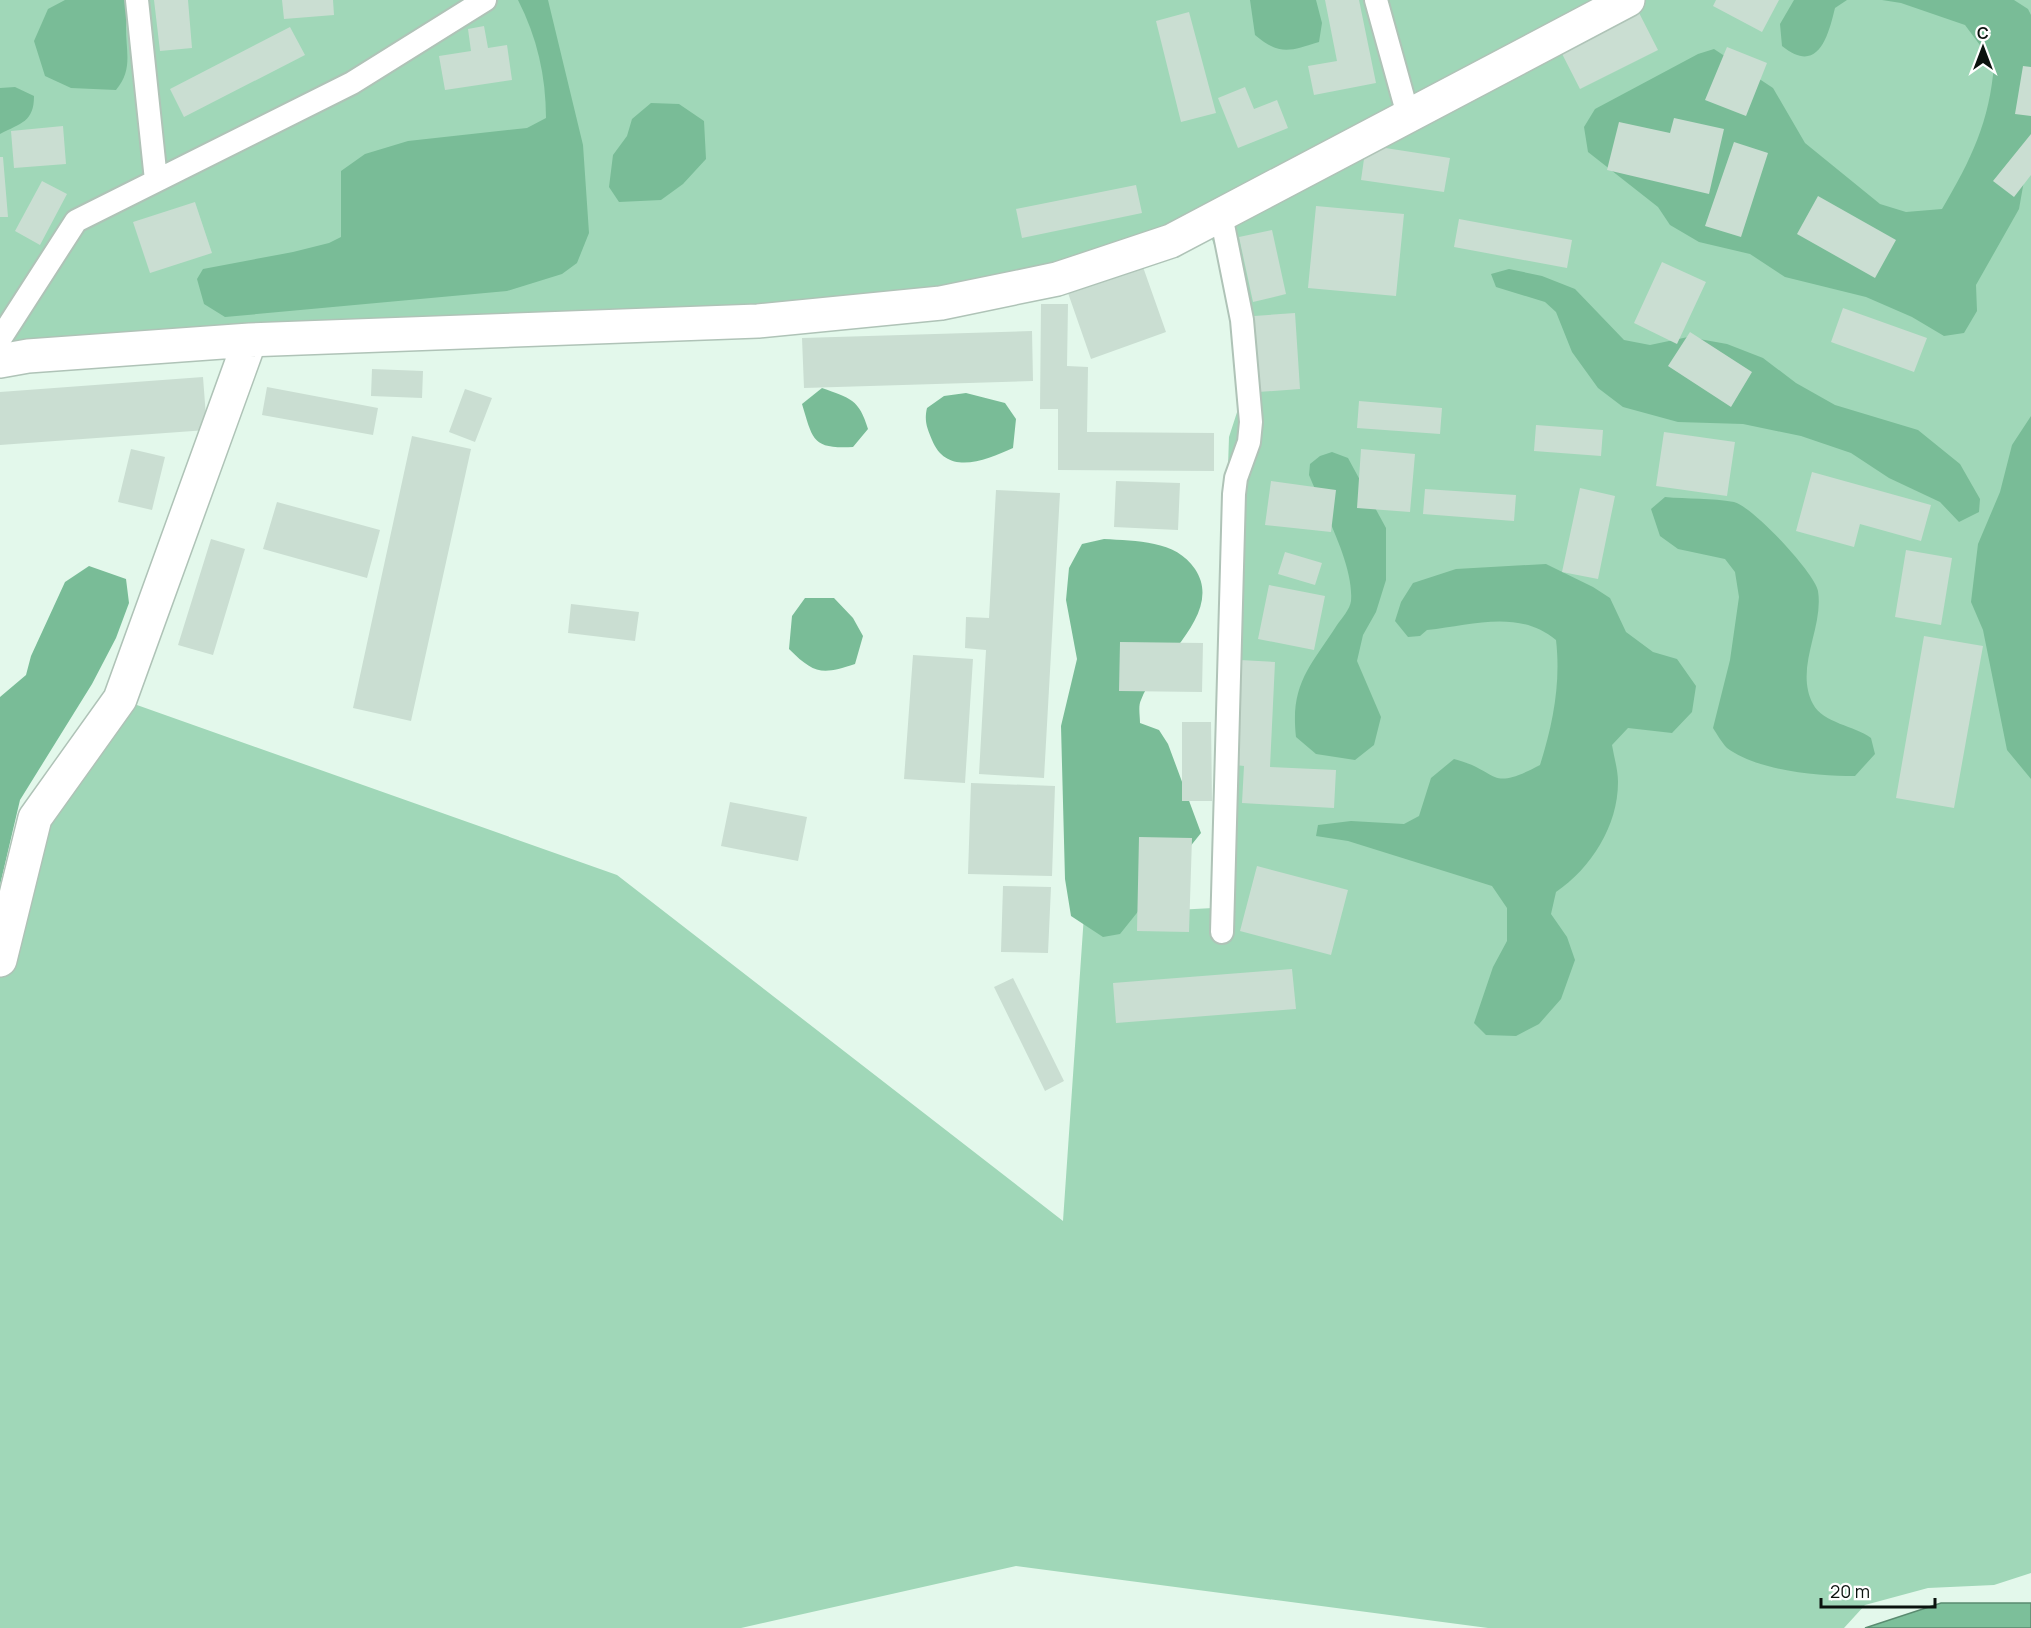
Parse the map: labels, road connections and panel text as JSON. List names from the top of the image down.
{
  "scale_bar": "20 m",
  "north": "top"
}
